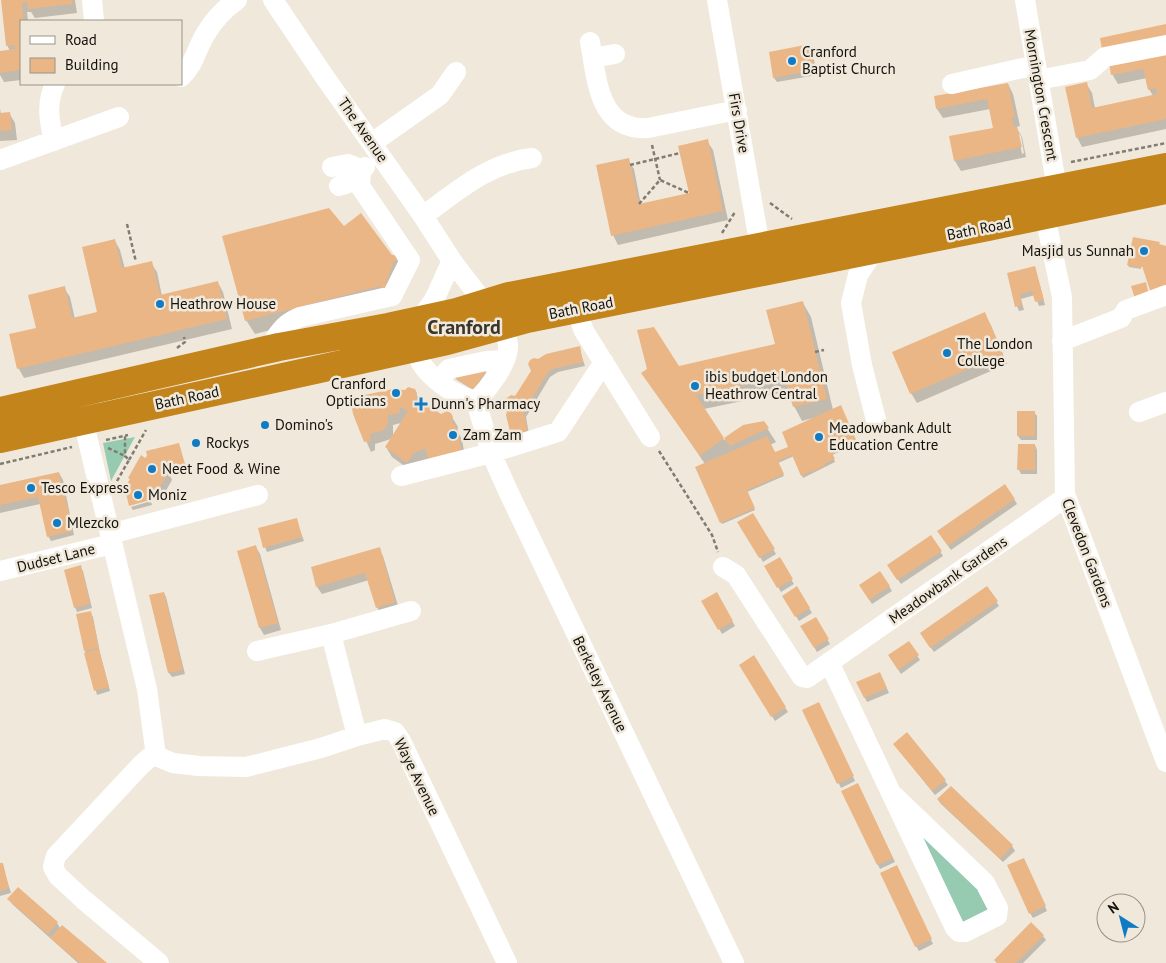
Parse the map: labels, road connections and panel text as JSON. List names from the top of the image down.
{
  "streets": {
    "highway": ["Bath Road"],
    "street": [
      "Mornington Crescent",
      "Firs Drive",
      "The Avenue",
      "Clevedon Gardens",
      "Dudset Lane",
      "Meadowbank Gardens",
      "Berkeley Avenue",
      "Waye Avenue"
    ]
  },
  "crossings": [
    ["Mornington Crescent", "Bath Road"],
    ["Firs Drive", "Bath Road"],
    ["The Avenue", "Bath Road"],
    ["Bath Road", "Clevedon Gardens"],
    ["Clevedon Gardens", "Meadowbank Gardens"]
  ],
  "districts": ["Cranford"],
  "places": {
    "other": [
      "Cranford Baptist Church",
      "Masjid us Sunnah",
      "Heathrow House",
      "The London College",
      "ibis budget London Heathrow Central",
      "Cranford Opticians",
      "Domino's",
      "Zam Zam",
      "Meadowbank Adult Education Centre",
      "Rockys",
      "Neet Food & Wine",
      "Tesco Express",
      "Moniz",
      "Mlezcko"
    ],
    "health": ["Dunn's Pharmacy"]
  },
  "legend": ["Road", "Building"],
  "north": "top left"
}
